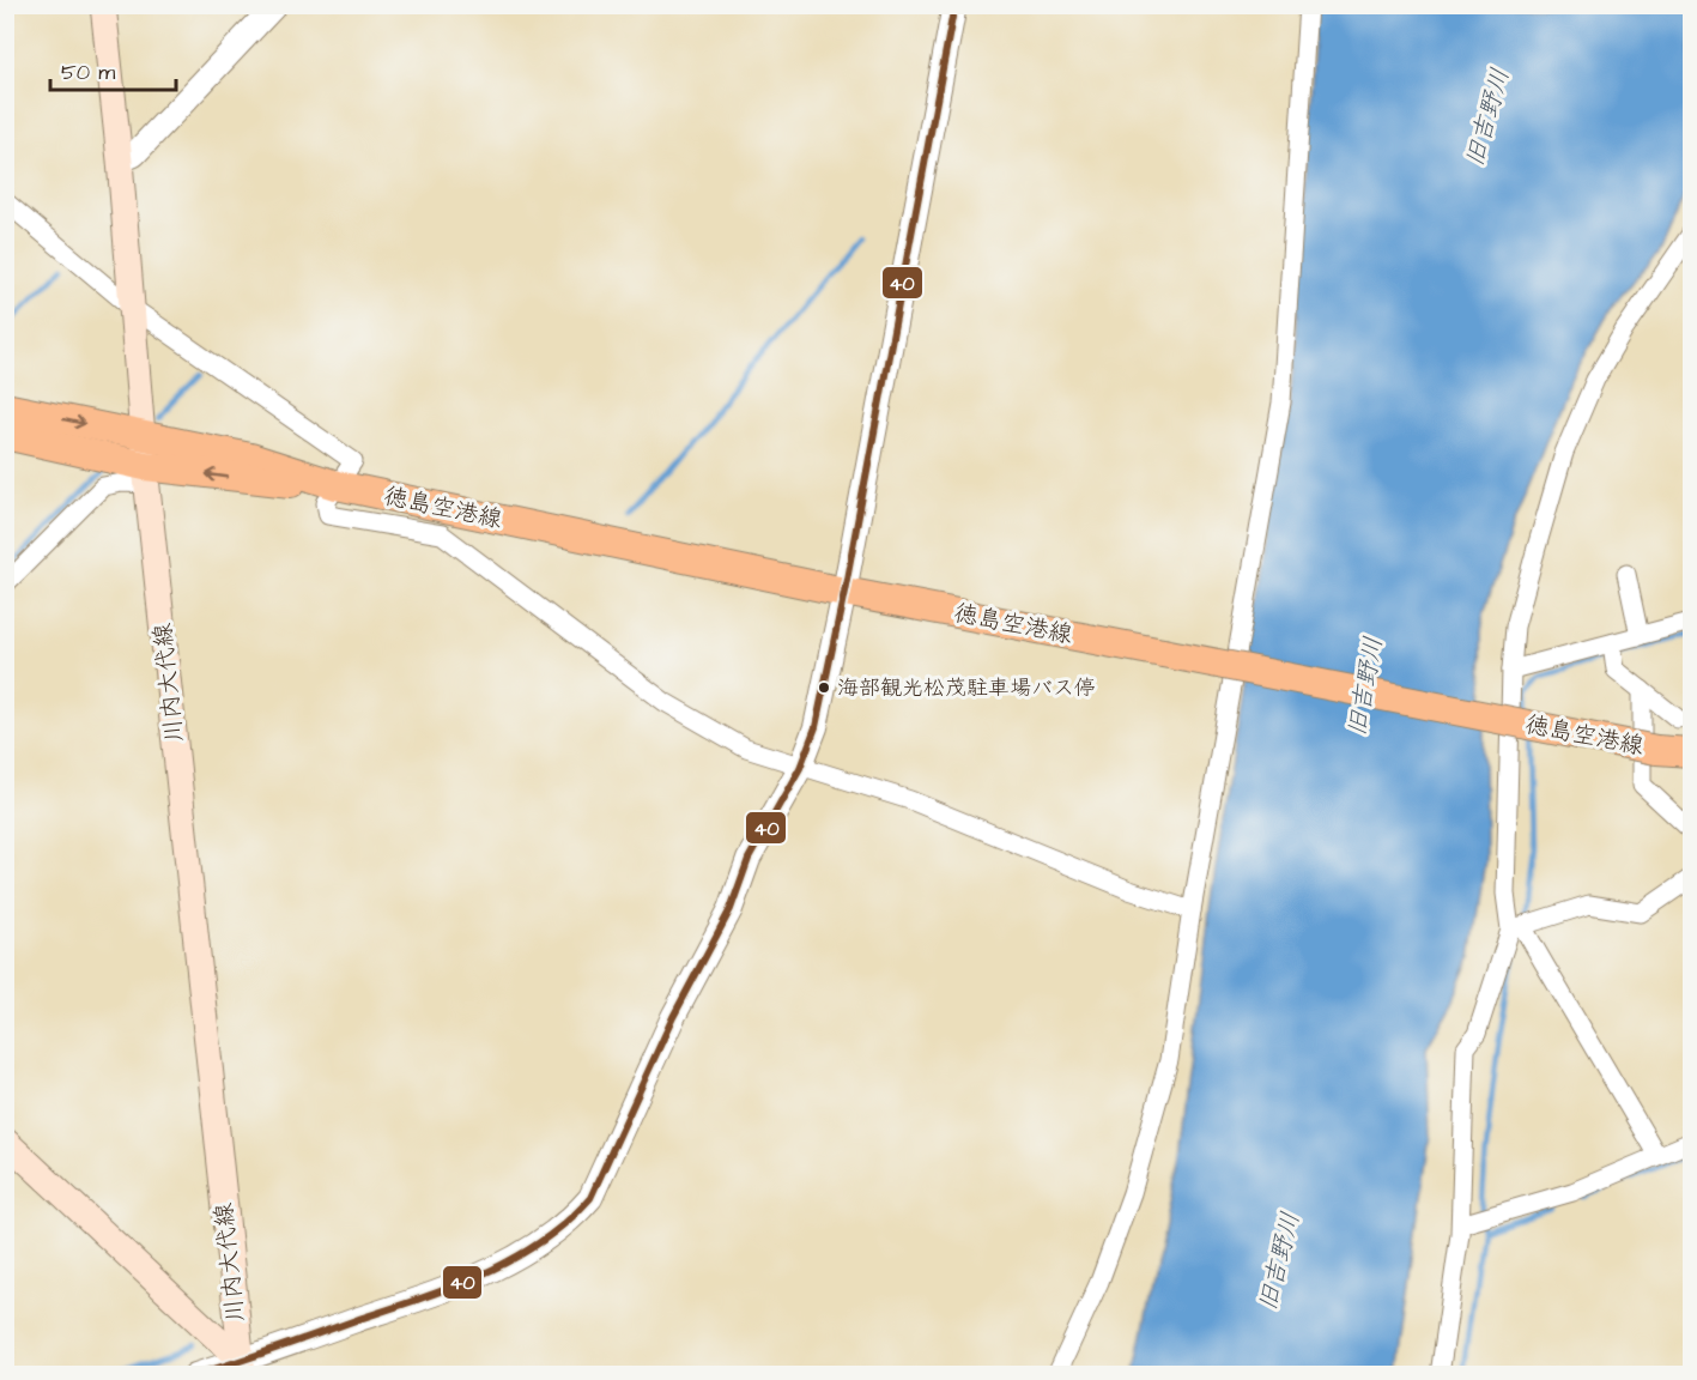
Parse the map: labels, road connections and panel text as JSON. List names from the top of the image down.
{
  "streets": {
    "main road": ["徳島空港線", "川内大代線"]
  },
  "crossings": [
    ["徳島空港線", "川内大代線"]
  ],
  "water": ["旧吉野川"],
  "places": ["海部観光松茂駐車場バス停"],
  "lines": ["transit line 40"],
  "scale_bar": "50 m"
}
